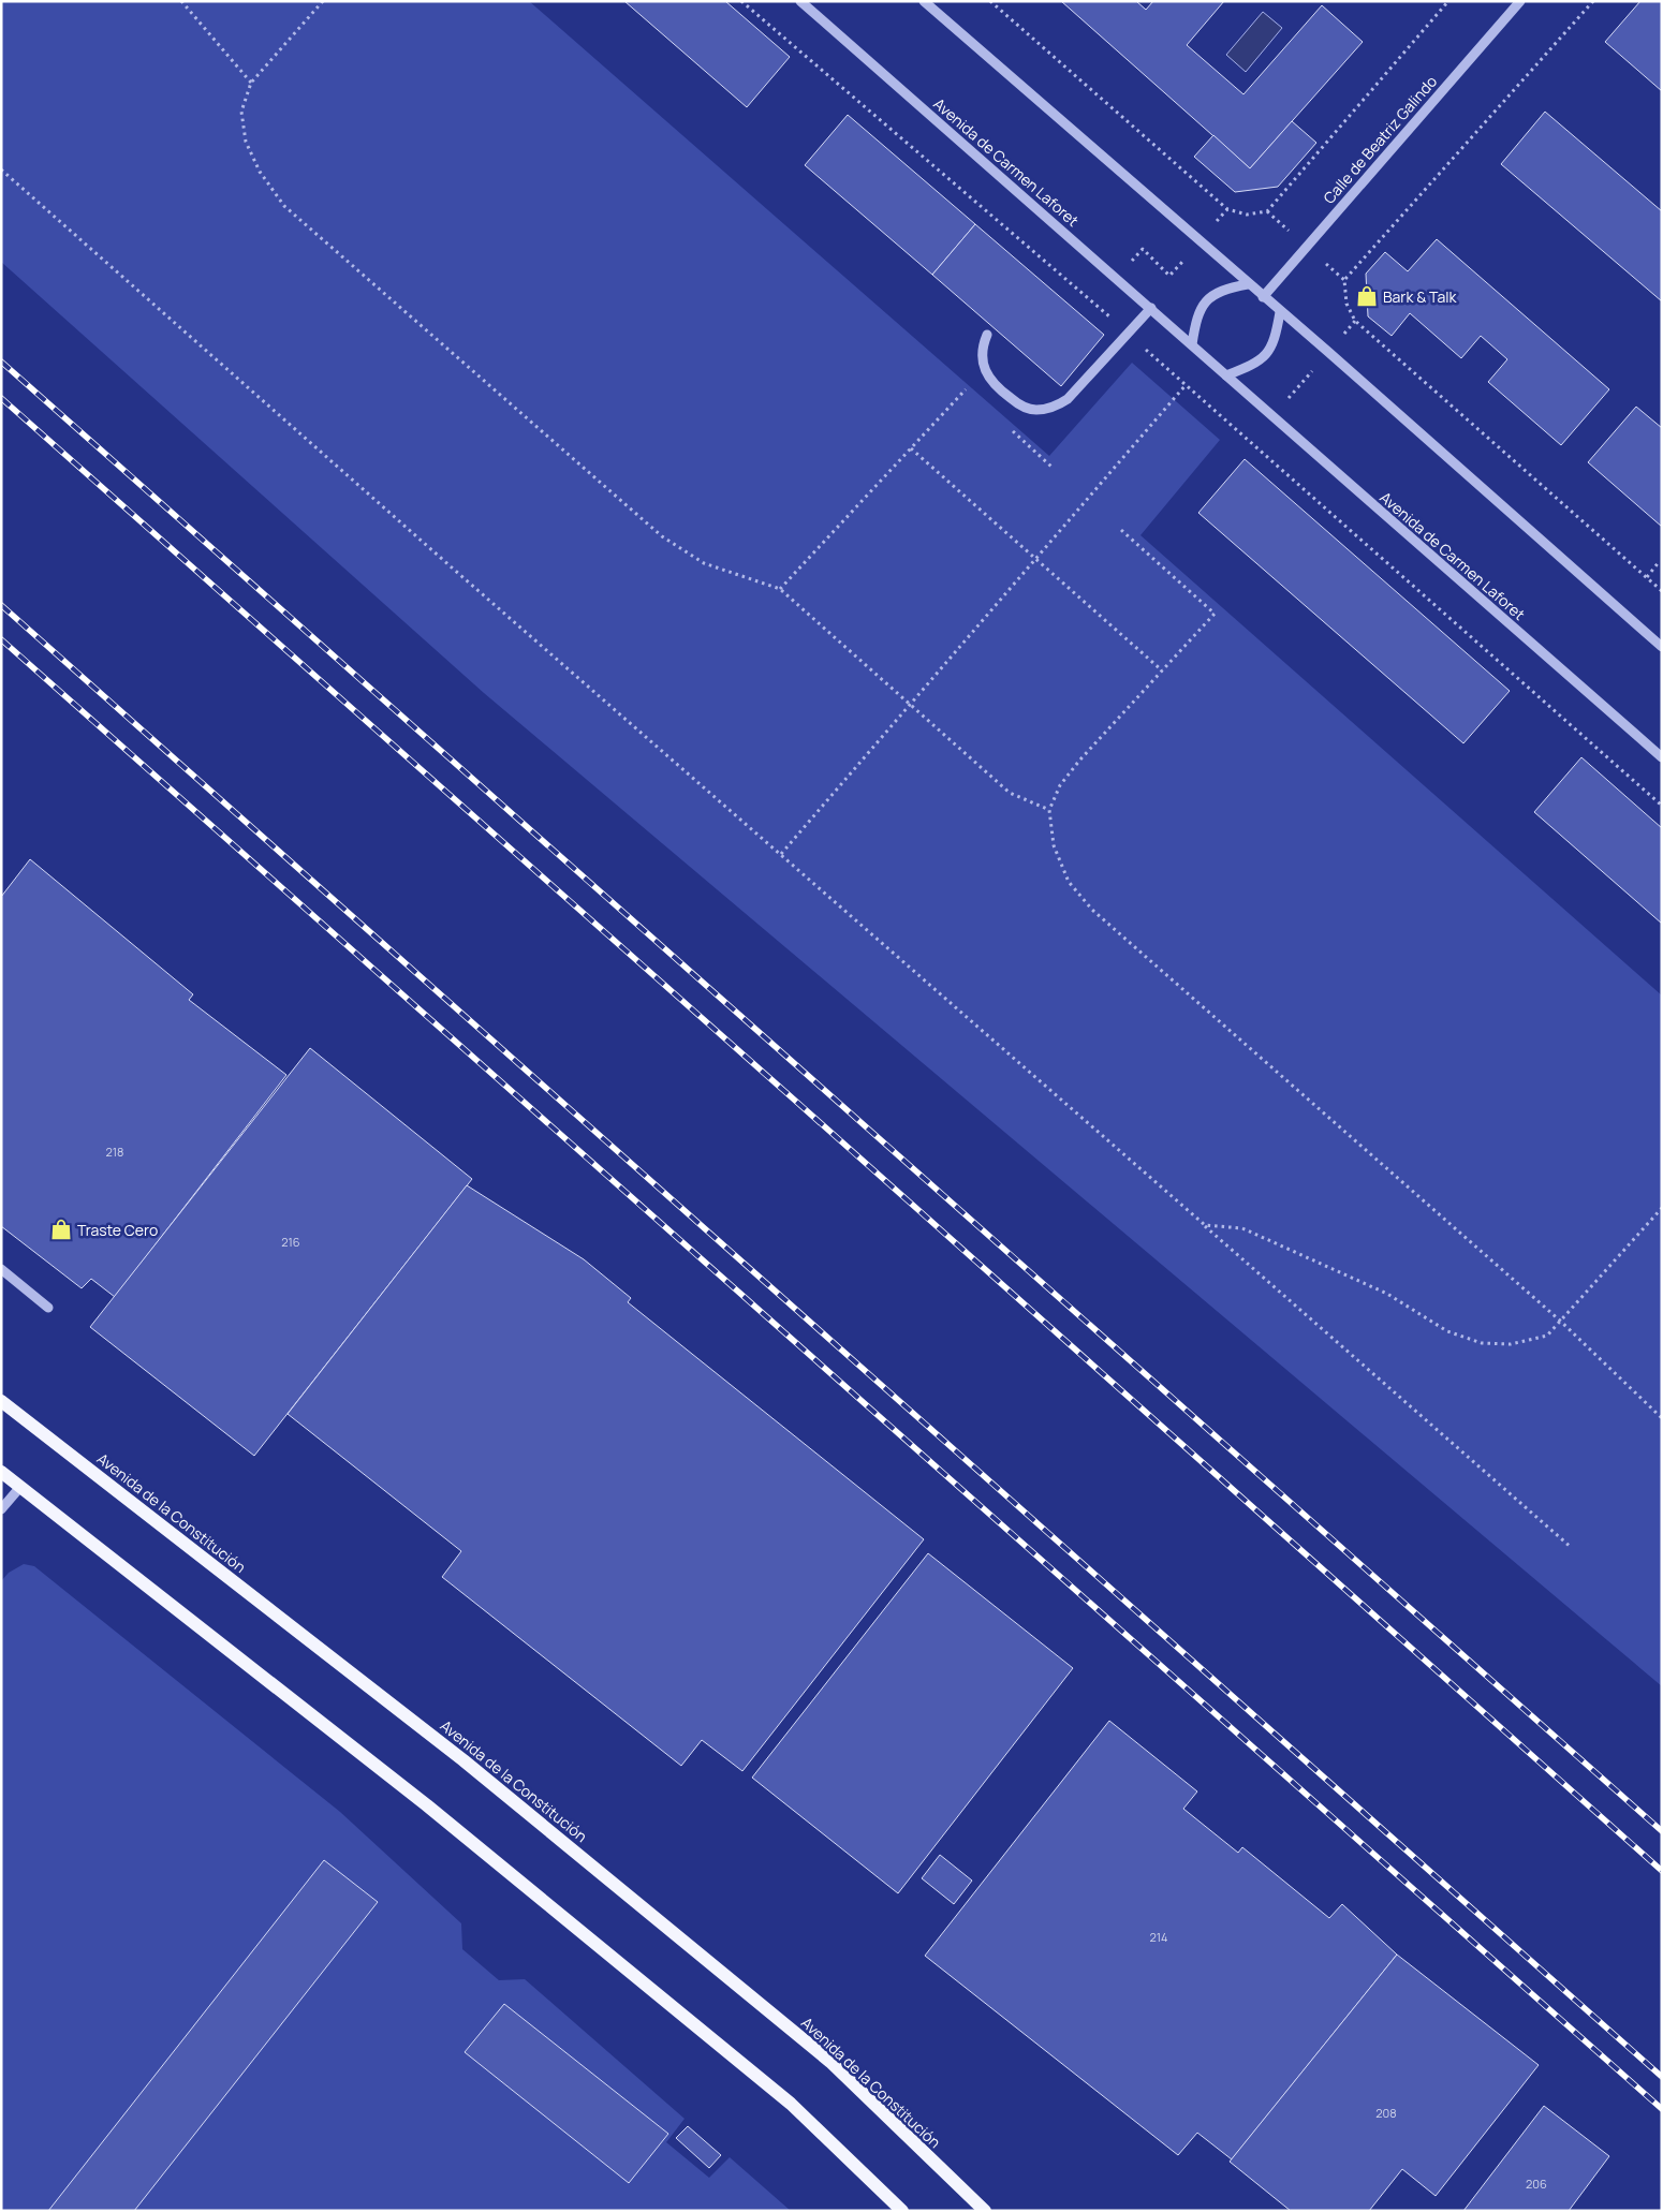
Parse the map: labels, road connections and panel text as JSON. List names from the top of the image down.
{
  "streets": {
    "main road": ["Avenida de la Constitución"],
    "street": ["Calle de Beatriz Galindo", "Avenida de Carmen Laforet"]
  },
  "crossings": [
    ["Calle de Beatriz Galindo", "Avenida de Carmen Laforet"]
  ],
  "places": {
    "shop": ["Bark & Talk", "Traste Cero"]
  },
  "house_numbers": [
    "218",
    "216",
    "214",
    "208",
    "206"
  ]
}
